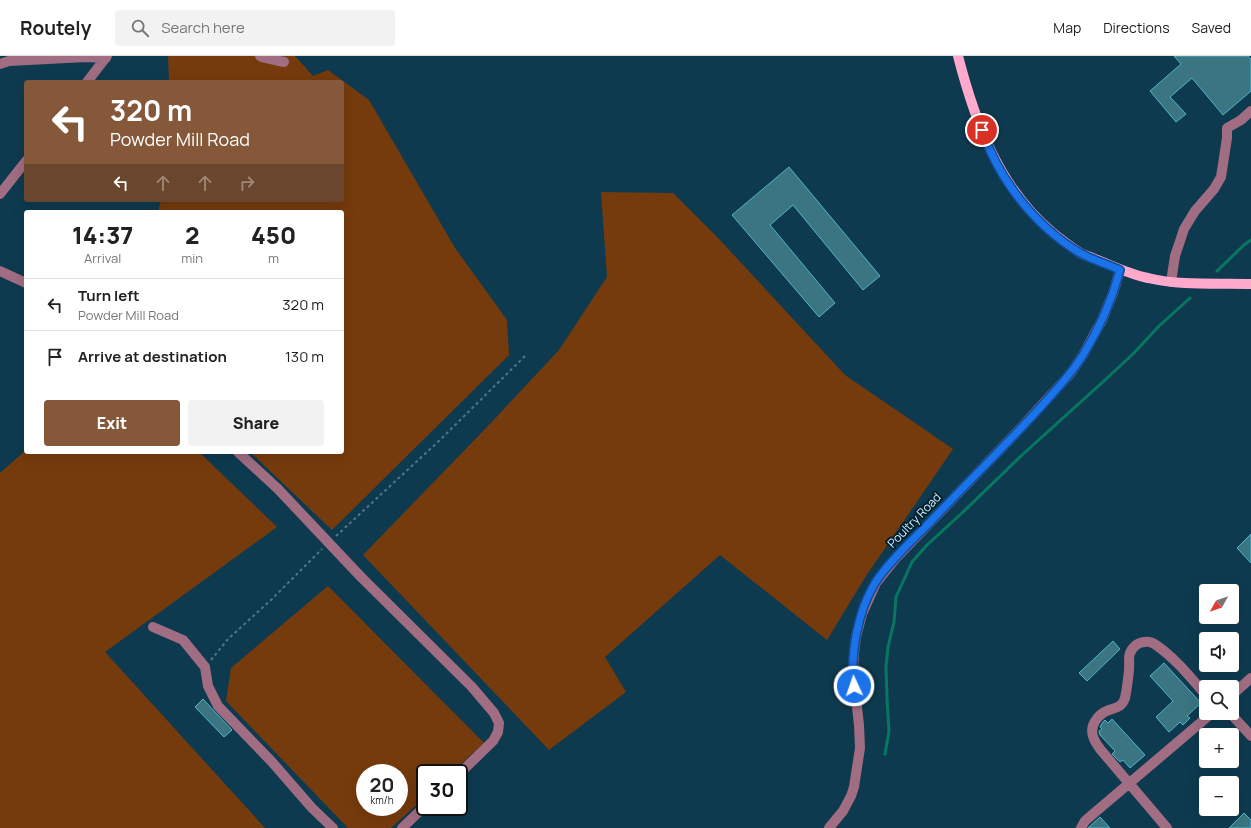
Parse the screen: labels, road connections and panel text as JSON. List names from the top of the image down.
{
  "streets": {
    "street": ["Poultry Road"]
  },
  "north": "bottom left",
  "page": {
    "header": "Routely",
    "search": "Search here",
    "nav": ["Map", "Directions", "Saved"],
    "turn": ["320 m", "Powder Mill Road"],
    "eta": [
      "14:37",
      "Arrival",
      "2",
      "min",
      "450",
      "m"
    ],
    "list": [
      {
        "name": "Turn left",
        "note": "Powder Mill Road",
        "value": "320 m"
      },
      {
        "name": "Arrive at destination",
        "value": "130 m"
      }
    ],
    "buttons": ["Exit", "Share"],
    "map_buttons": ["+", "−"],
    "speed": "20 km/h",
    "limit": "30"
  }
}
